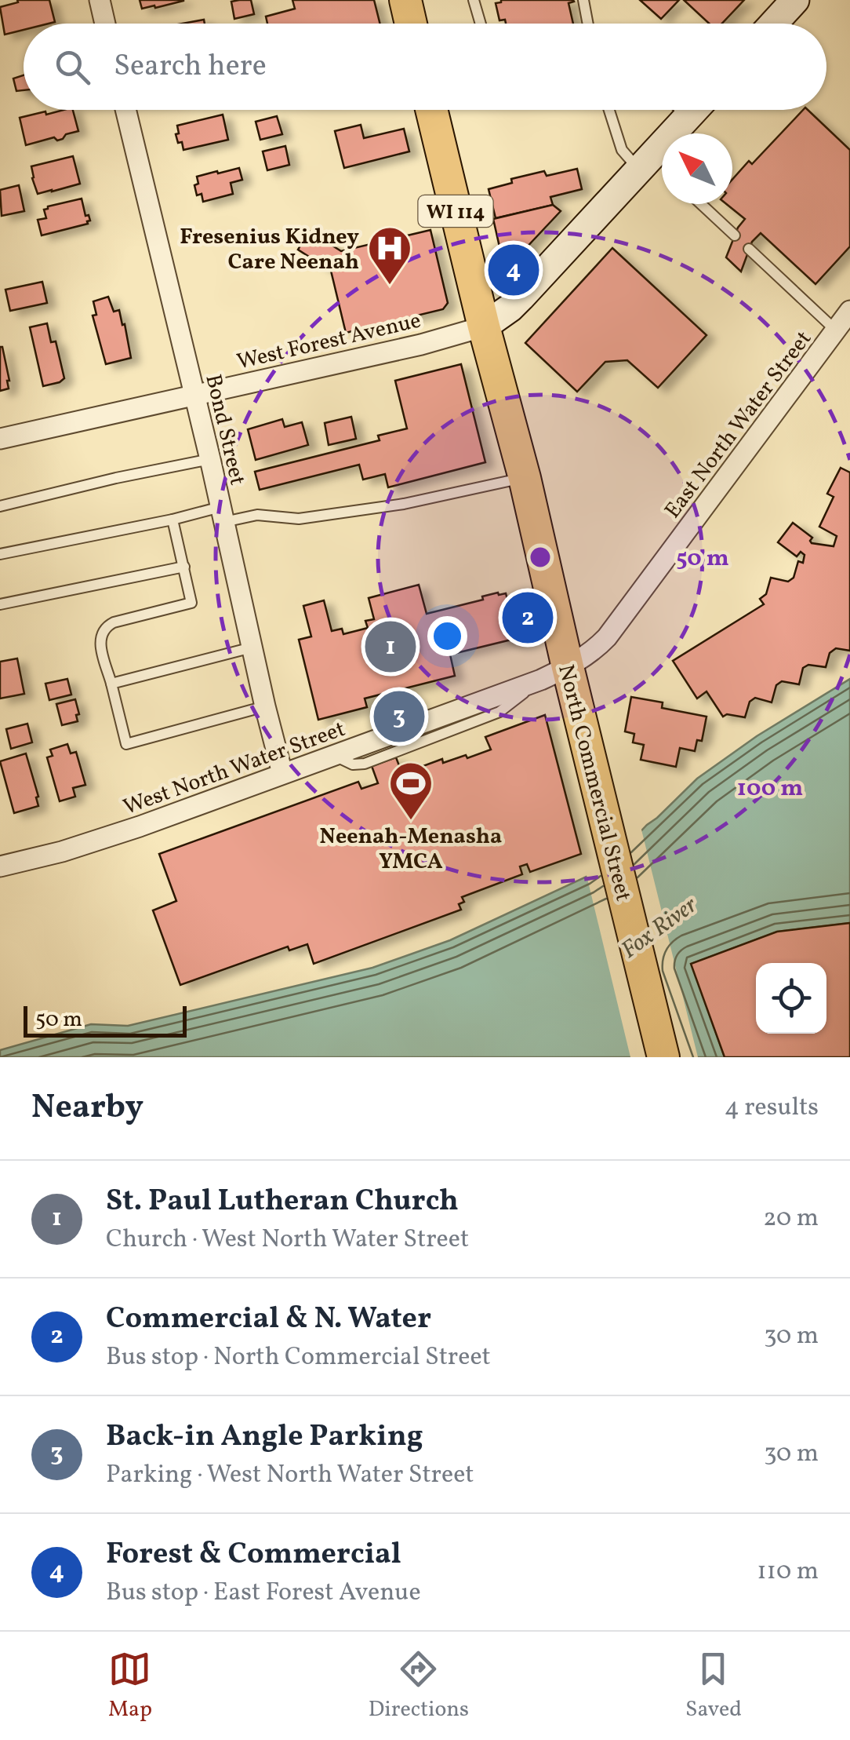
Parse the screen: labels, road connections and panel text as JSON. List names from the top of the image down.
{
  "streets": {
    "main road": ["WI 114", "North Commercial Street"],
    "street": [
      "West Forest Avenue",
      "East North Water Street",
      "Bond Street",
      "West North Water Street"
    ]
  },
  "crossings": [
    ["West Forest Avenue", "Bond Street"],
    ["West Forest Avenue", "North Commercial Street"],
    ["East North Water Street", "West North Water Street"],
    ["East North Water Street", "North Commercial Street"],
    ["Bond Street", "West North Water Street"],
    ["West North Water Street", "North Commercial Street"]
  ],
  "water": ["Fox River"],
  "places": {
    "hospital": ["Fresenius Kidney Care Neenah"],
    "sports": ["Neenah-Menasha YMCA"]
  },
  "scale_bar": "50 m",
  "north": "top left",
  "page": {
    "search": "Search here",
    "pins": [
      "4",
      "2",
      "1",
      "3"
    ],
    "scale": "50 m",
    "heading": ["Nearby", "4 results"],
    "list": [
      {
        "mark": "1",
        "name": "St. Paul Lutheran Church",
        "note": "Church · West North Water Street",
        "value": "20 m"
      },
      {
        "mark": "2",
        "name": "Commercial & N. Water",
        "note": "Bus stop · North Commercial Street",
        "value": "30 m"
      },
      {
        "mark": "3",
        "name": "Back-in Angle Parking",
        "note": "Parking · West North Water Street",
        "value": "30 m"
      },
      {
        "mark": "4",
        "name": "Forest & Commercial",
        "note": "Bus stop · East Forest Avenue",
        "value": "110 m"
      }
    ],
    "nav": ["Map", "Directions", "Saved"]
  },
  "rings": ["50 m", "100 m"]
}
